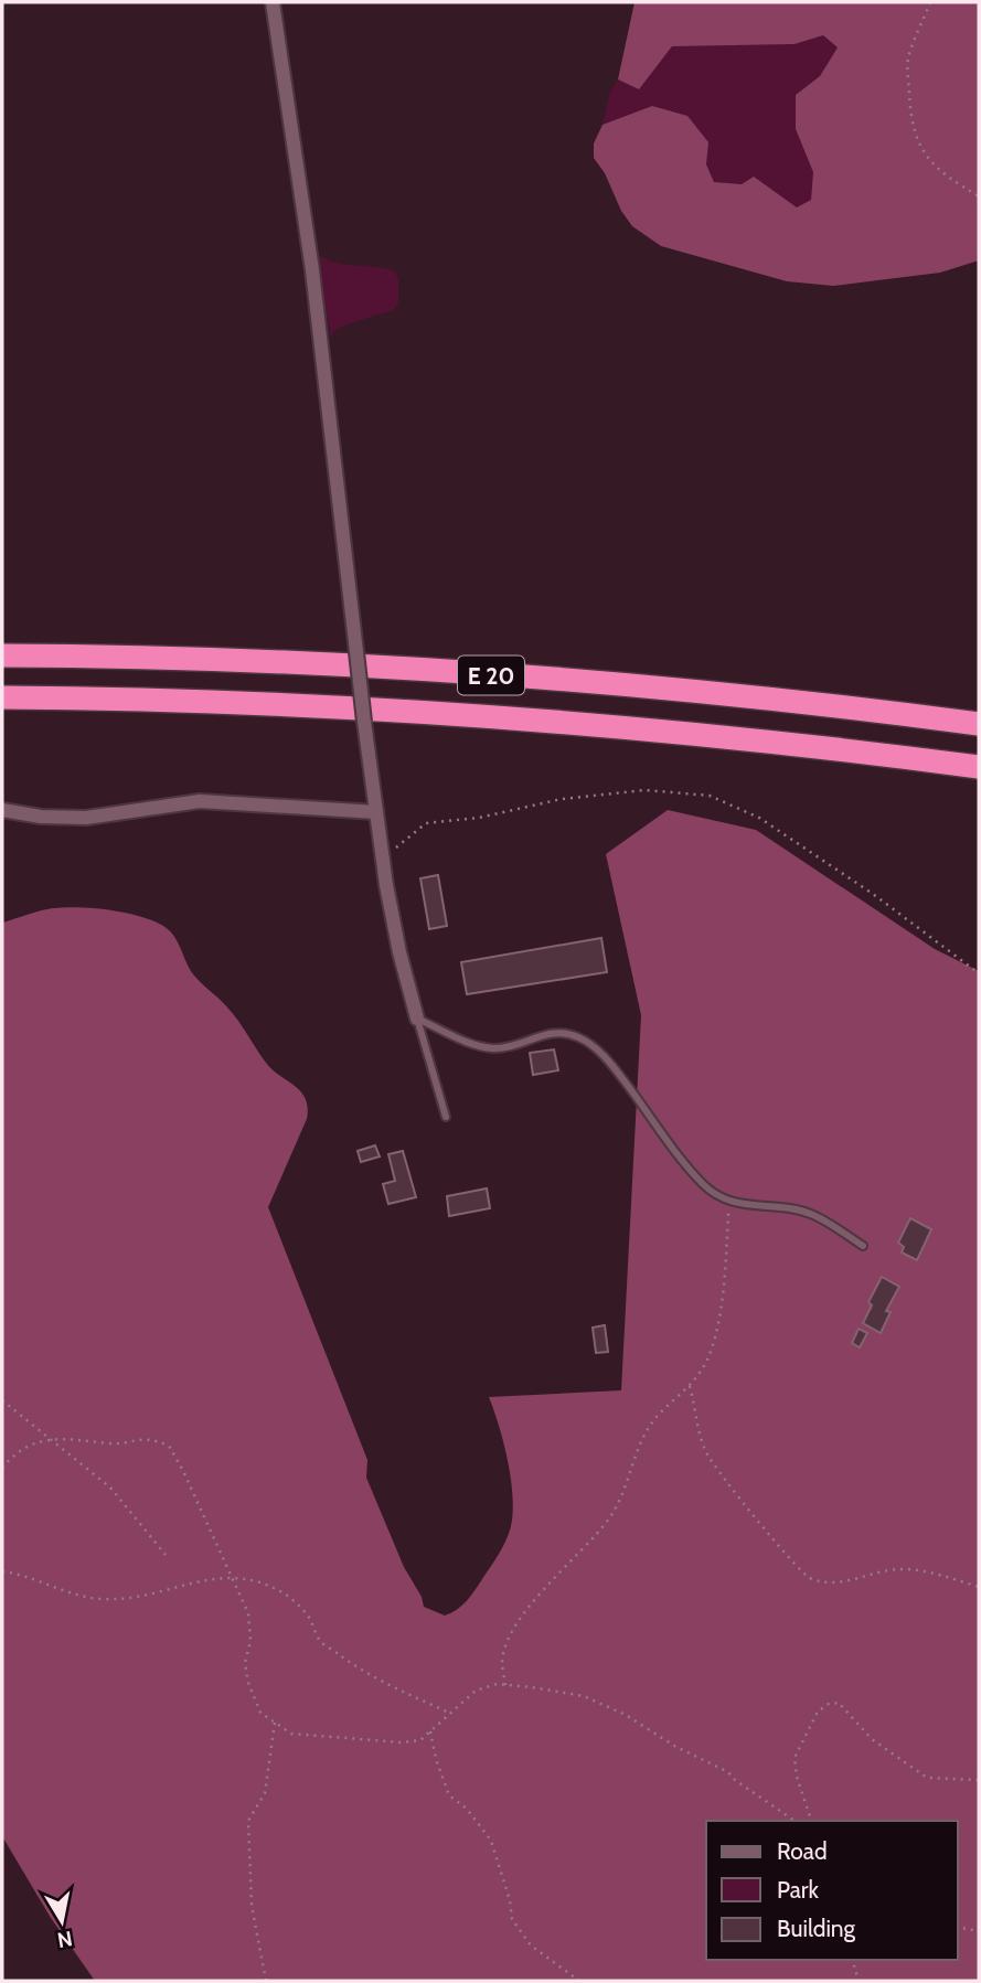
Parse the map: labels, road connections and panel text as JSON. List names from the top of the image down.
{
  "streets": {
    "highway": ["E 20"]
  },
  "legend": ["Road", "Park", "Building"],
  "north": "bottom"
}
